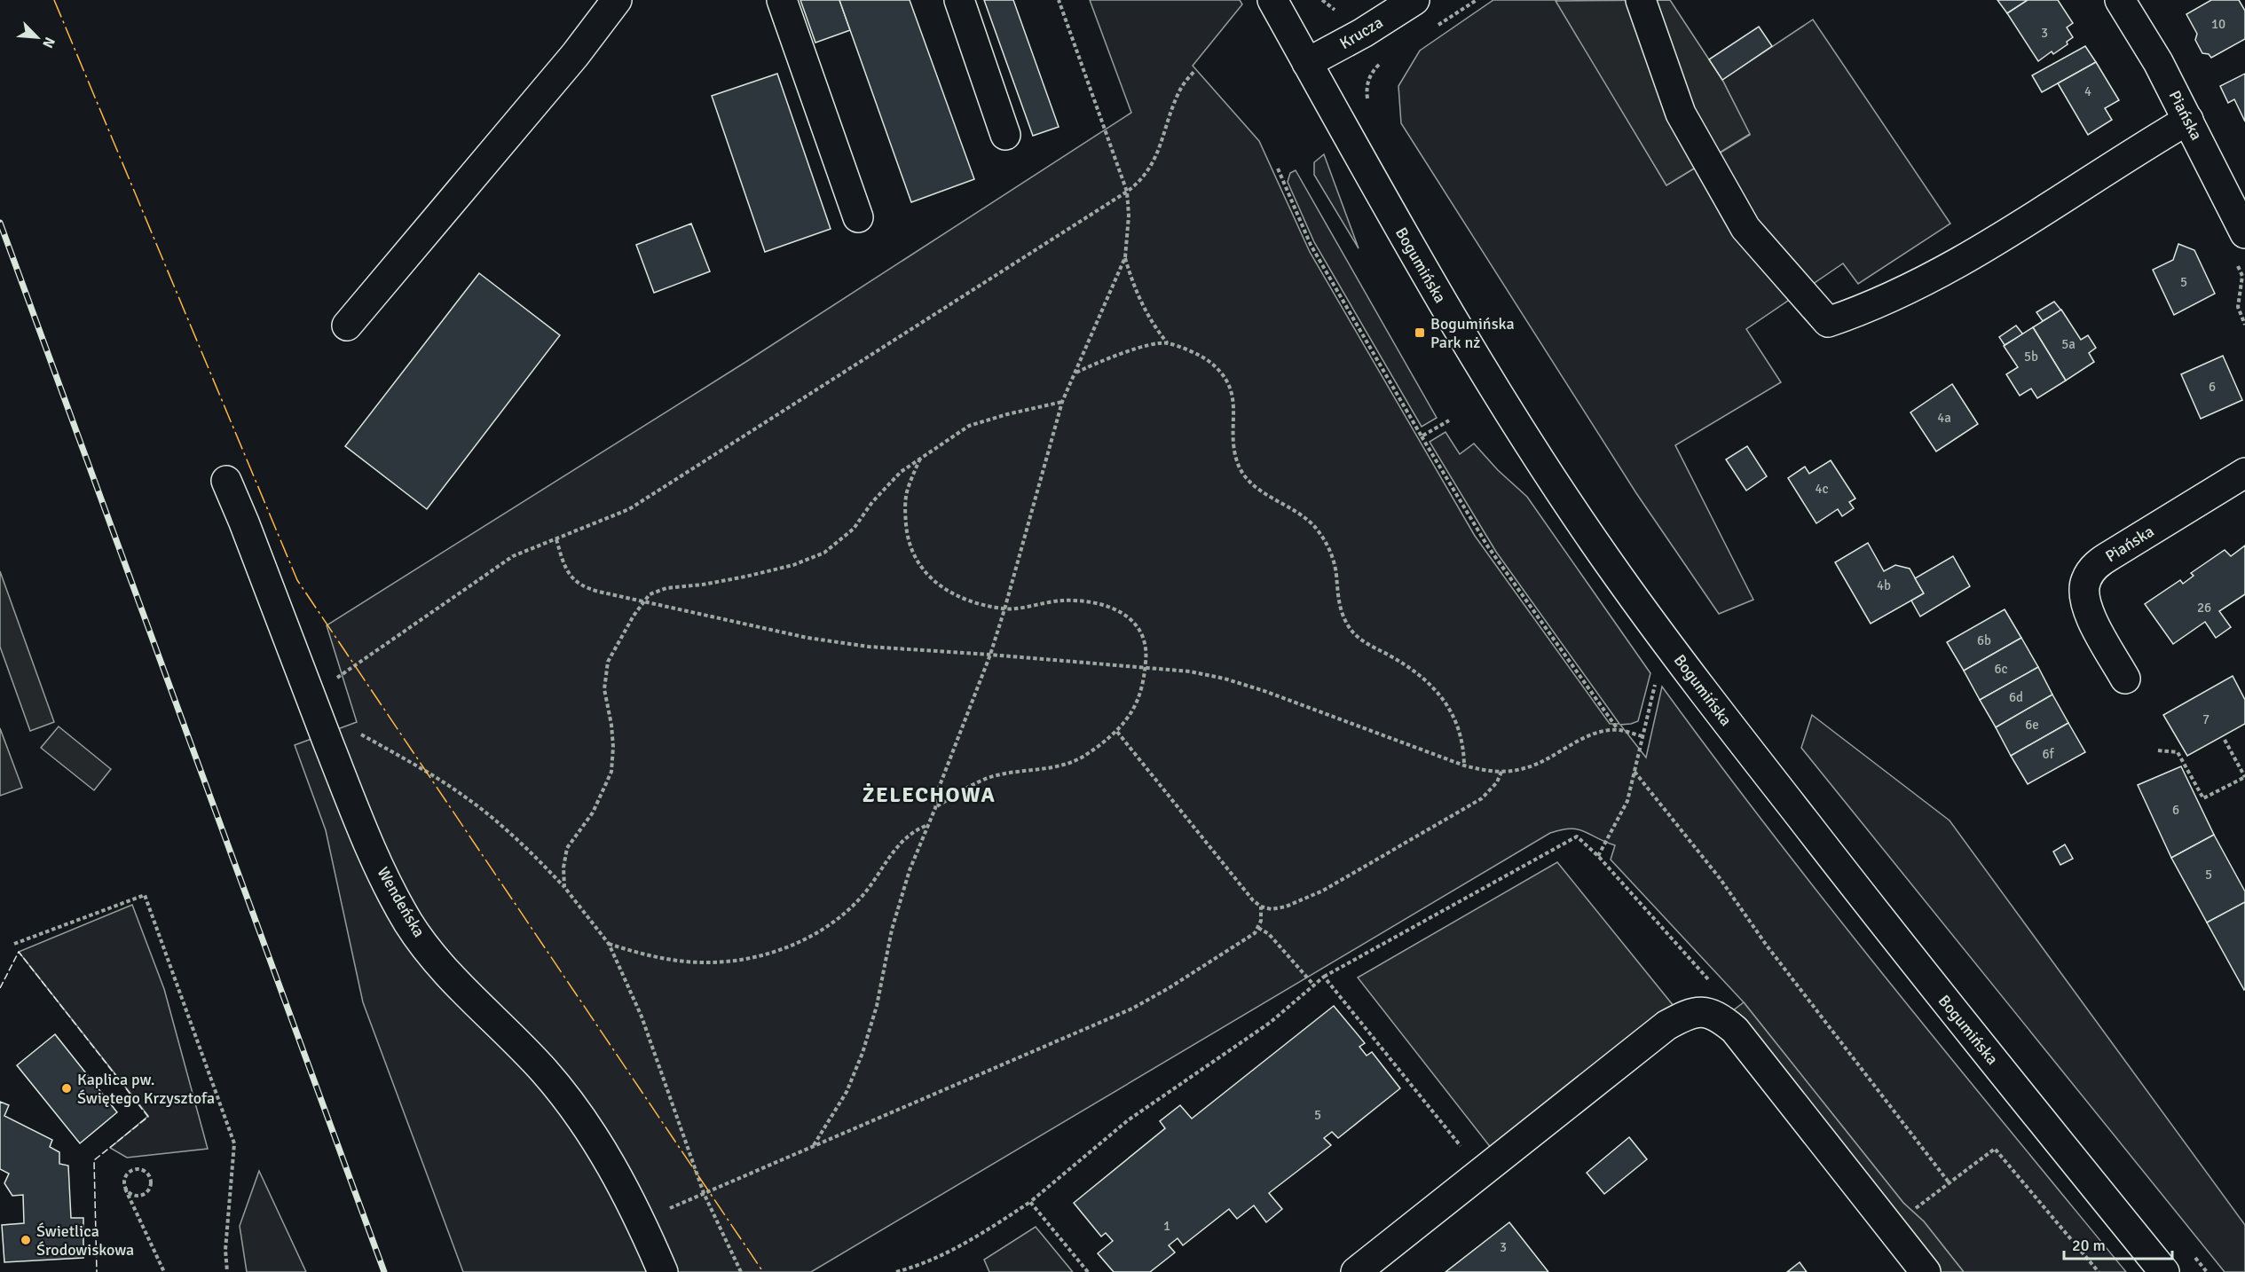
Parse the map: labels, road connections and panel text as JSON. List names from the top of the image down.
{
  "streets": {
    "street": [
      "Krucza",
      "Piańska",
      "Bogumińska",
      "Wendeńska"
    ]
  },
  "crossings": [
    ["Krucza", "Bogumińska"]
  ],
  "districts": ["ŻELECHOWA"],
  "places": {
    "transit": ["Bogumińska Park nż"],
    "other": ["Kaplica pw. Świętego Krzysztofa", "Świetlica Środowiskowa"]
  },
  "house_numbers": [
    "10",
    "3",
    "4",
    "5",
    "5a",
    "5b",
    "6",
    "4a",
    "4c",
    "4b",
    "26",
    "6b",
    "6c",
    "6d",
    "7",
    "6e",
    "6f",
    "6",
    "5",
    "5",
    "1",
    "3"
  ],
  "scale_bar": "20 m",
  "north": "bottom right"
}
